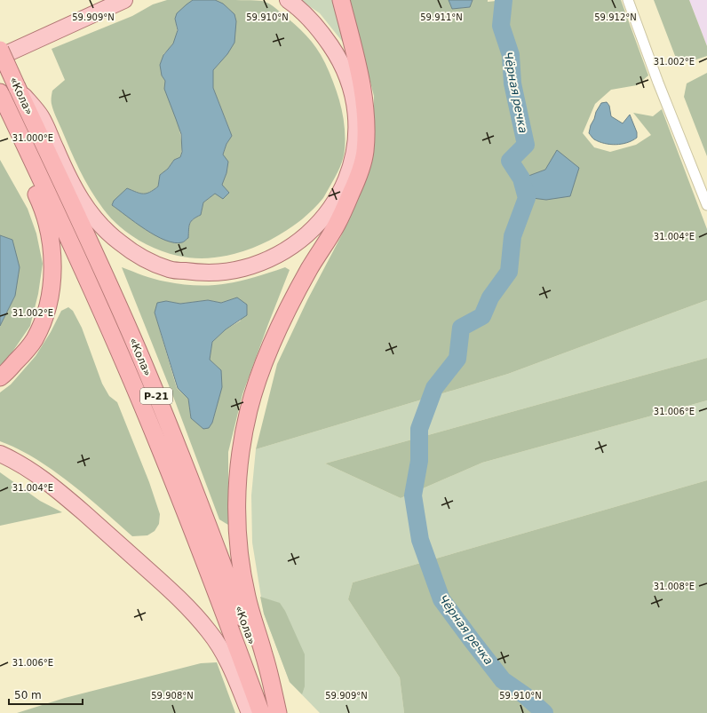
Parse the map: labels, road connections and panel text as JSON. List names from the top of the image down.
{
  "streets": {
    "highway": ["«Кола»", "Р-21"]
  },
  "water": ["Чёрная речка"],
  "scale_bar": "50 m",
  "coordinates": [
    "59.909°N",
    "59.910°N",
    "59.911°N",
    "59.912°N",
    "31.002°E",
    "31.000°E",
    "31.004°E",
    "31.006°E",
    "31.008°E",
    "59.908°N"
  ]
}
